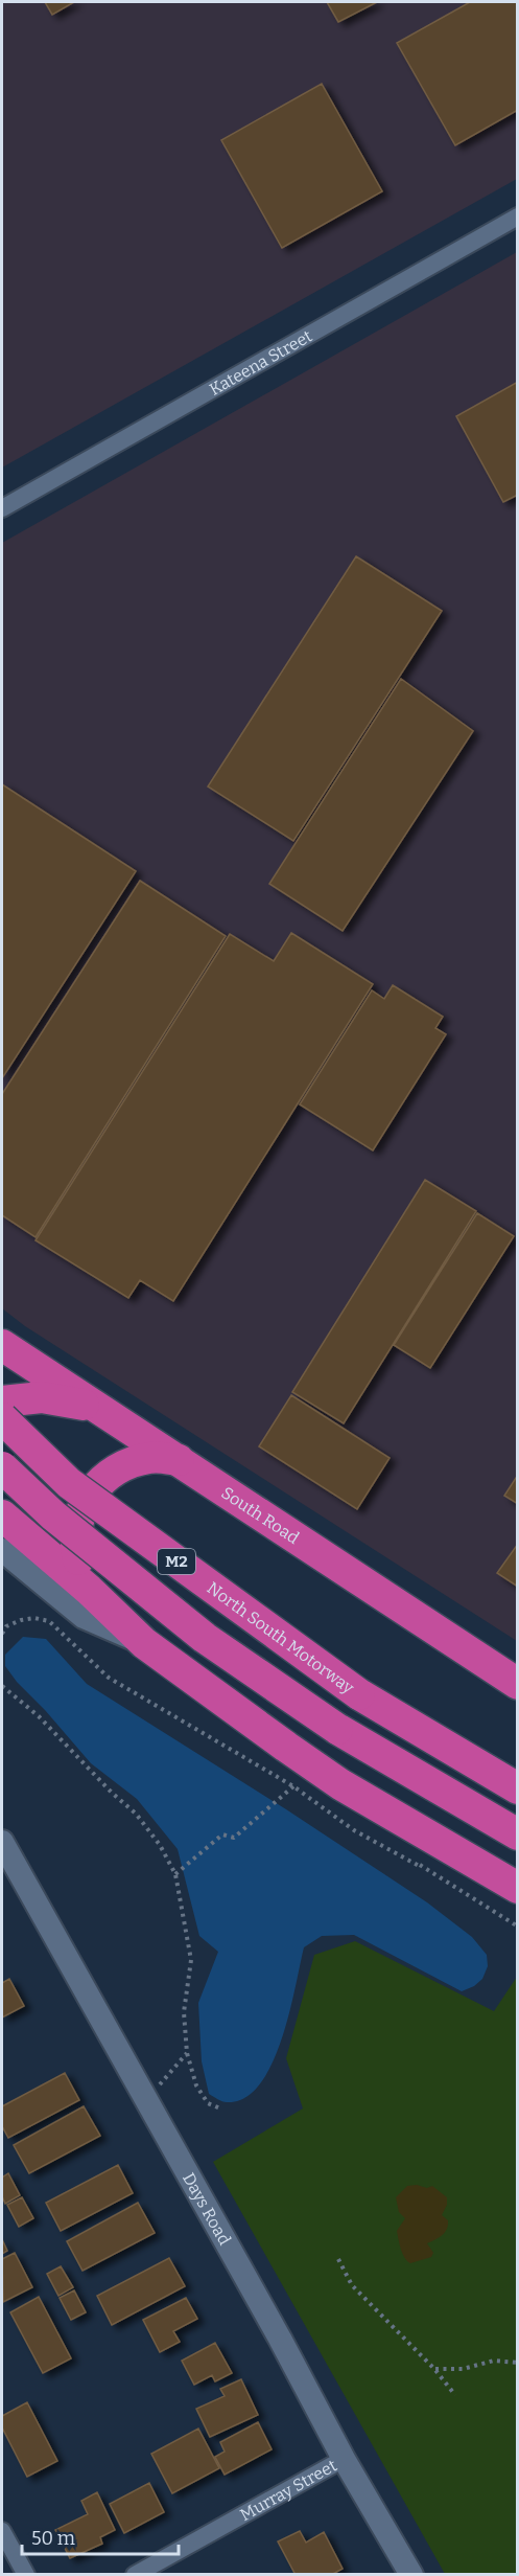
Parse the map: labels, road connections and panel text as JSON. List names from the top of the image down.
{
  "streets": {
    "highway": ["South Road", "M2", "North South Motorway"],
    "street": ["Kateena Street", "Days Road", "Murray Street"]
  },
  "crossings": [
    ["Days Road", "Murray Street"]
  ],
  "scale_bar": "50 m"
}
